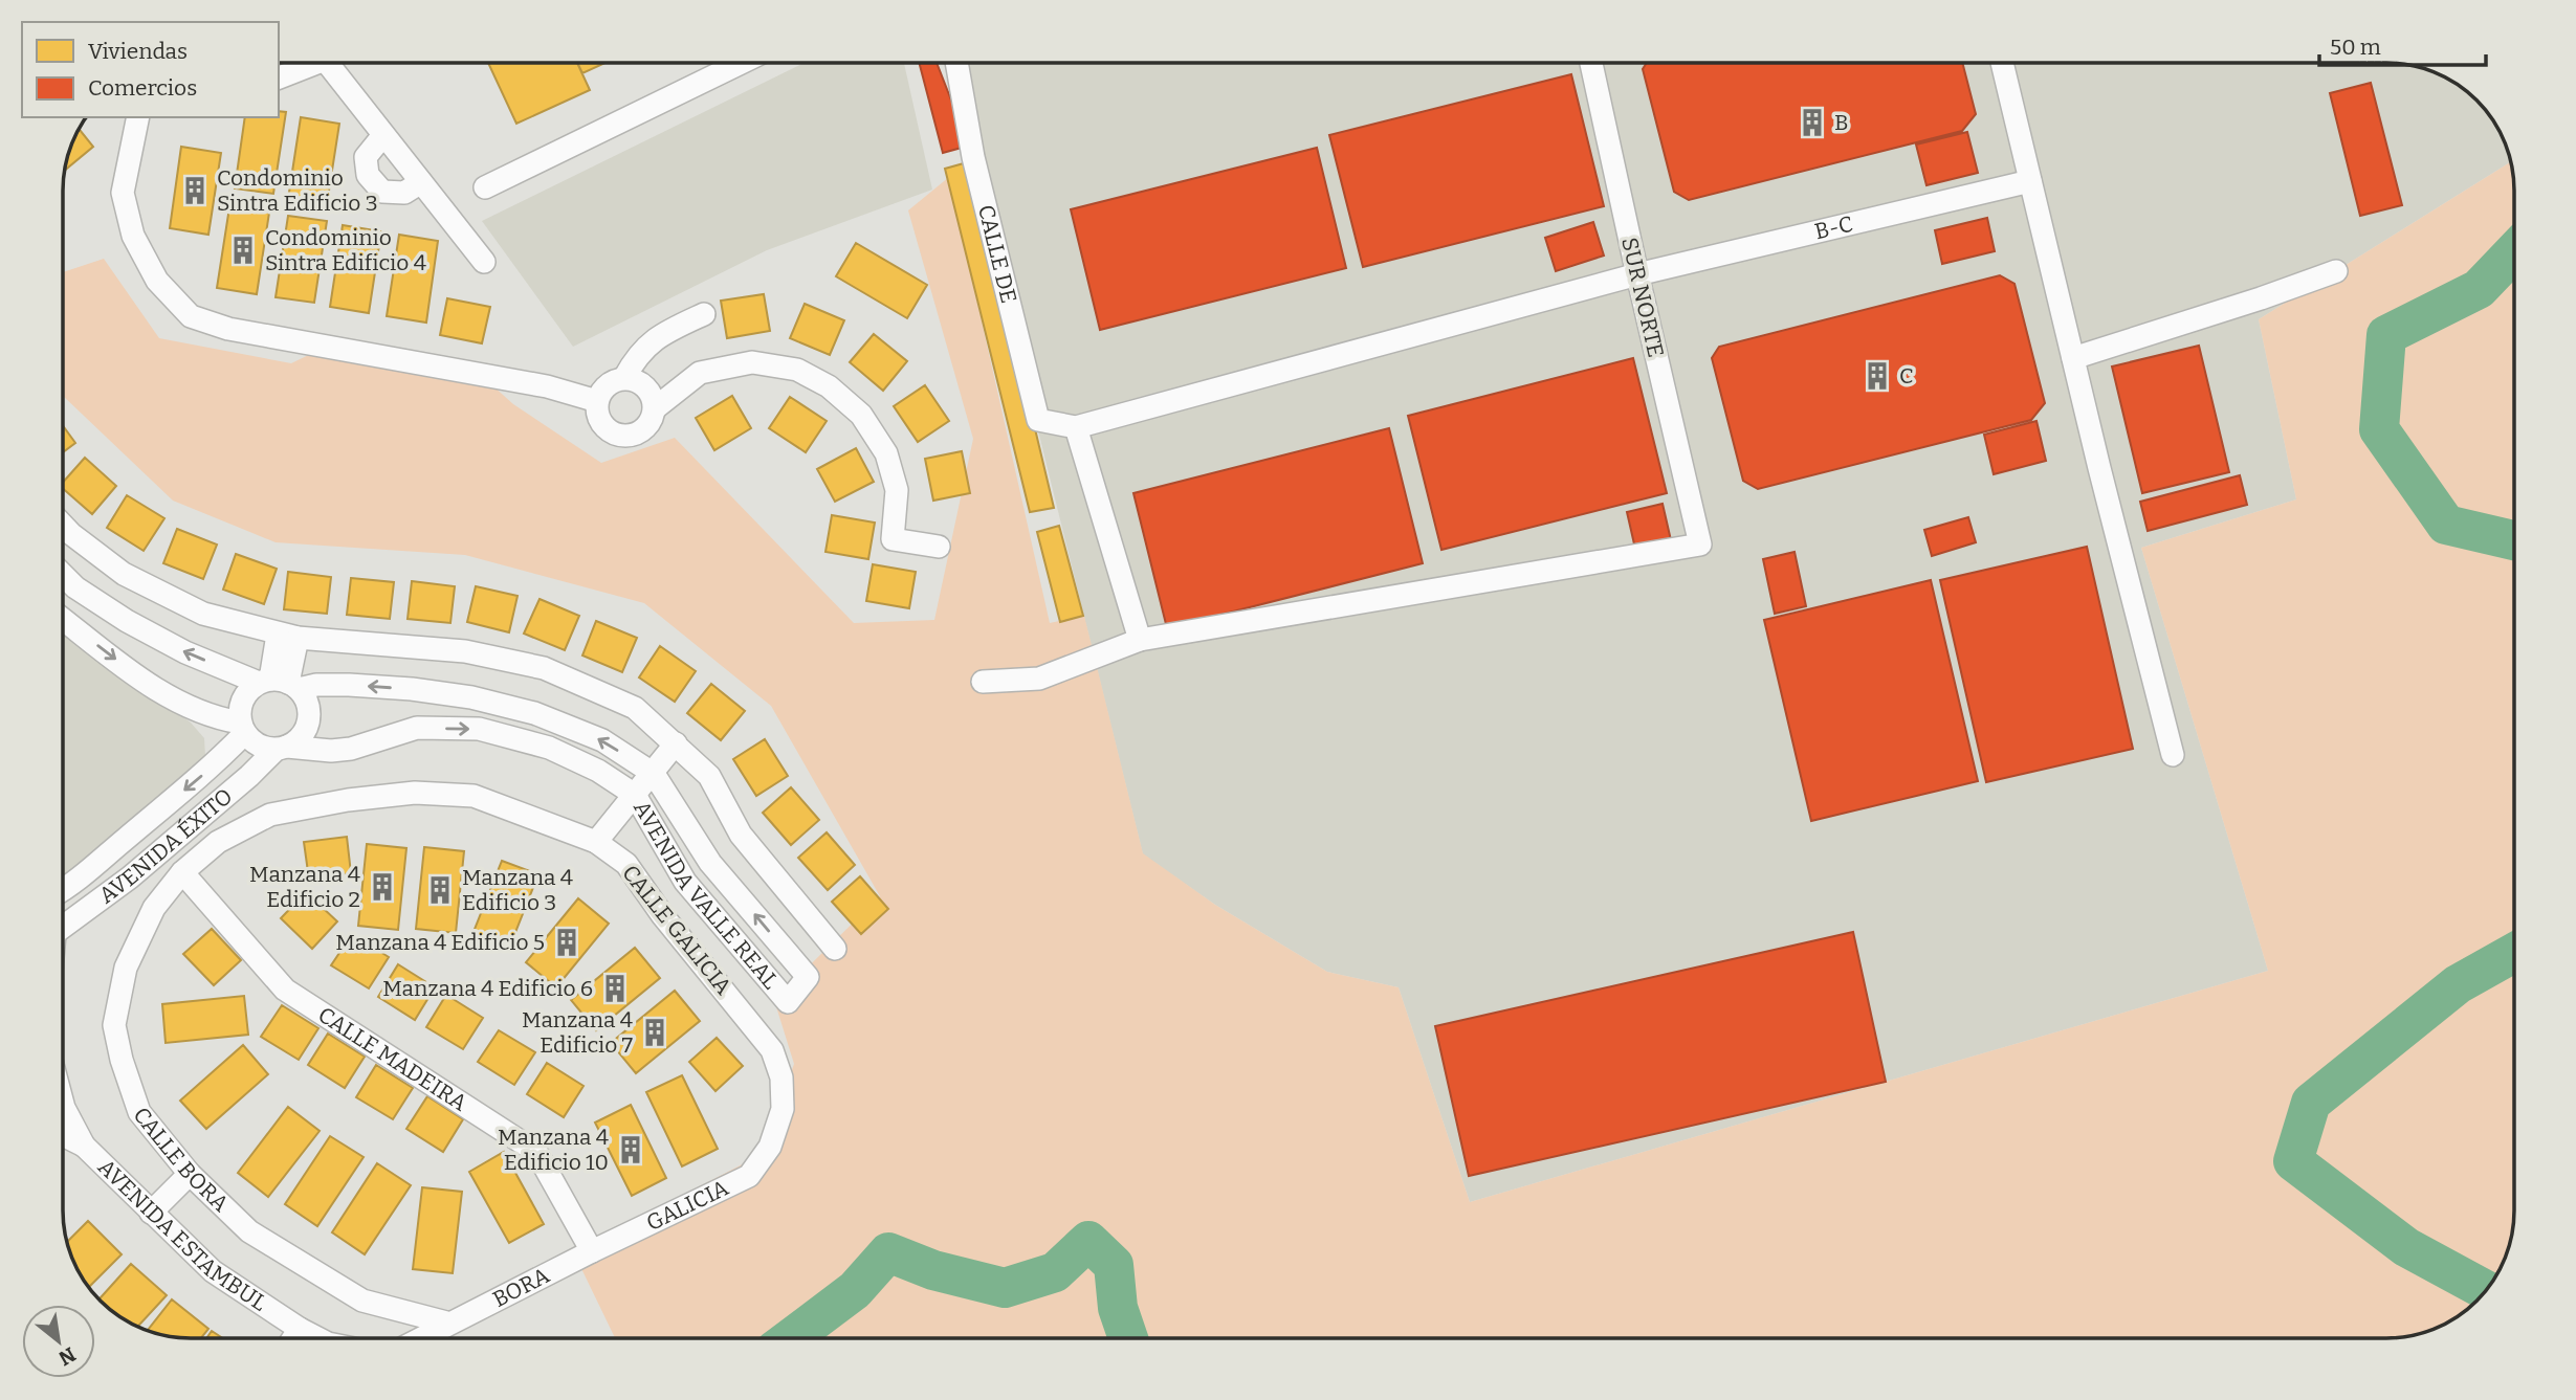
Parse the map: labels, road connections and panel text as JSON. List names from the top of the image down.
{
  "streets": {
    "street": [
      "B-C",
      "CALLE DE",
      "SUR NORTE",
      "AVENIDA ÉXITO",
      "AVENIDA VALLE REAL",
      "CALLE GALICIA",
      "CALLE MADEIRA",
      "CALLE BORA",
      "GALICIA",
      "AVENIDA ESTAMBUL",
      "BORA"
    ]
  },
  "crossings": [
    ["B-C", "CALLE DE"],
    ["B-C", "SUR NORTE"],
    ["AVENIDA ÉXITO", "AVENIDA VALLE REAL"],
    ["CALLE GALICIA", "CALLE MADEIRA"],
    ["CALLE GALICIA", "CALLE BORA"],
    ["CALLE GALICIA", "GALICIA"],
    ["CALLE MADEIRA", "CALLE BORA"],
    ["CALLE MADEIRA", "GALICIA"],
    ["CALLE MADEIRA", "BORA"],
    ["CALLE BORA", "BORA"],
    ["GALICIA", "BORA"]
  ],
  "places": {
    "building": [
      "B",
      "Condominio Sintra Edificio 3",
      "Condominio Sintra Edificio 4",
      "C",
      "Manzana 4 Edificio 2",
      "Manzana 4 Edificio 3",
      "Manzana 4 Edificio 5",
      "Manzana 4 Edificio 6",
      "Manzana 4 Edificio 7",
      "Manzana 4 Edificio 10"
    ]
  },
  "legend": ["Viviendas", "Comercios"],
  "scale_bar": "50 m",
  "north": "bottom right"
}
